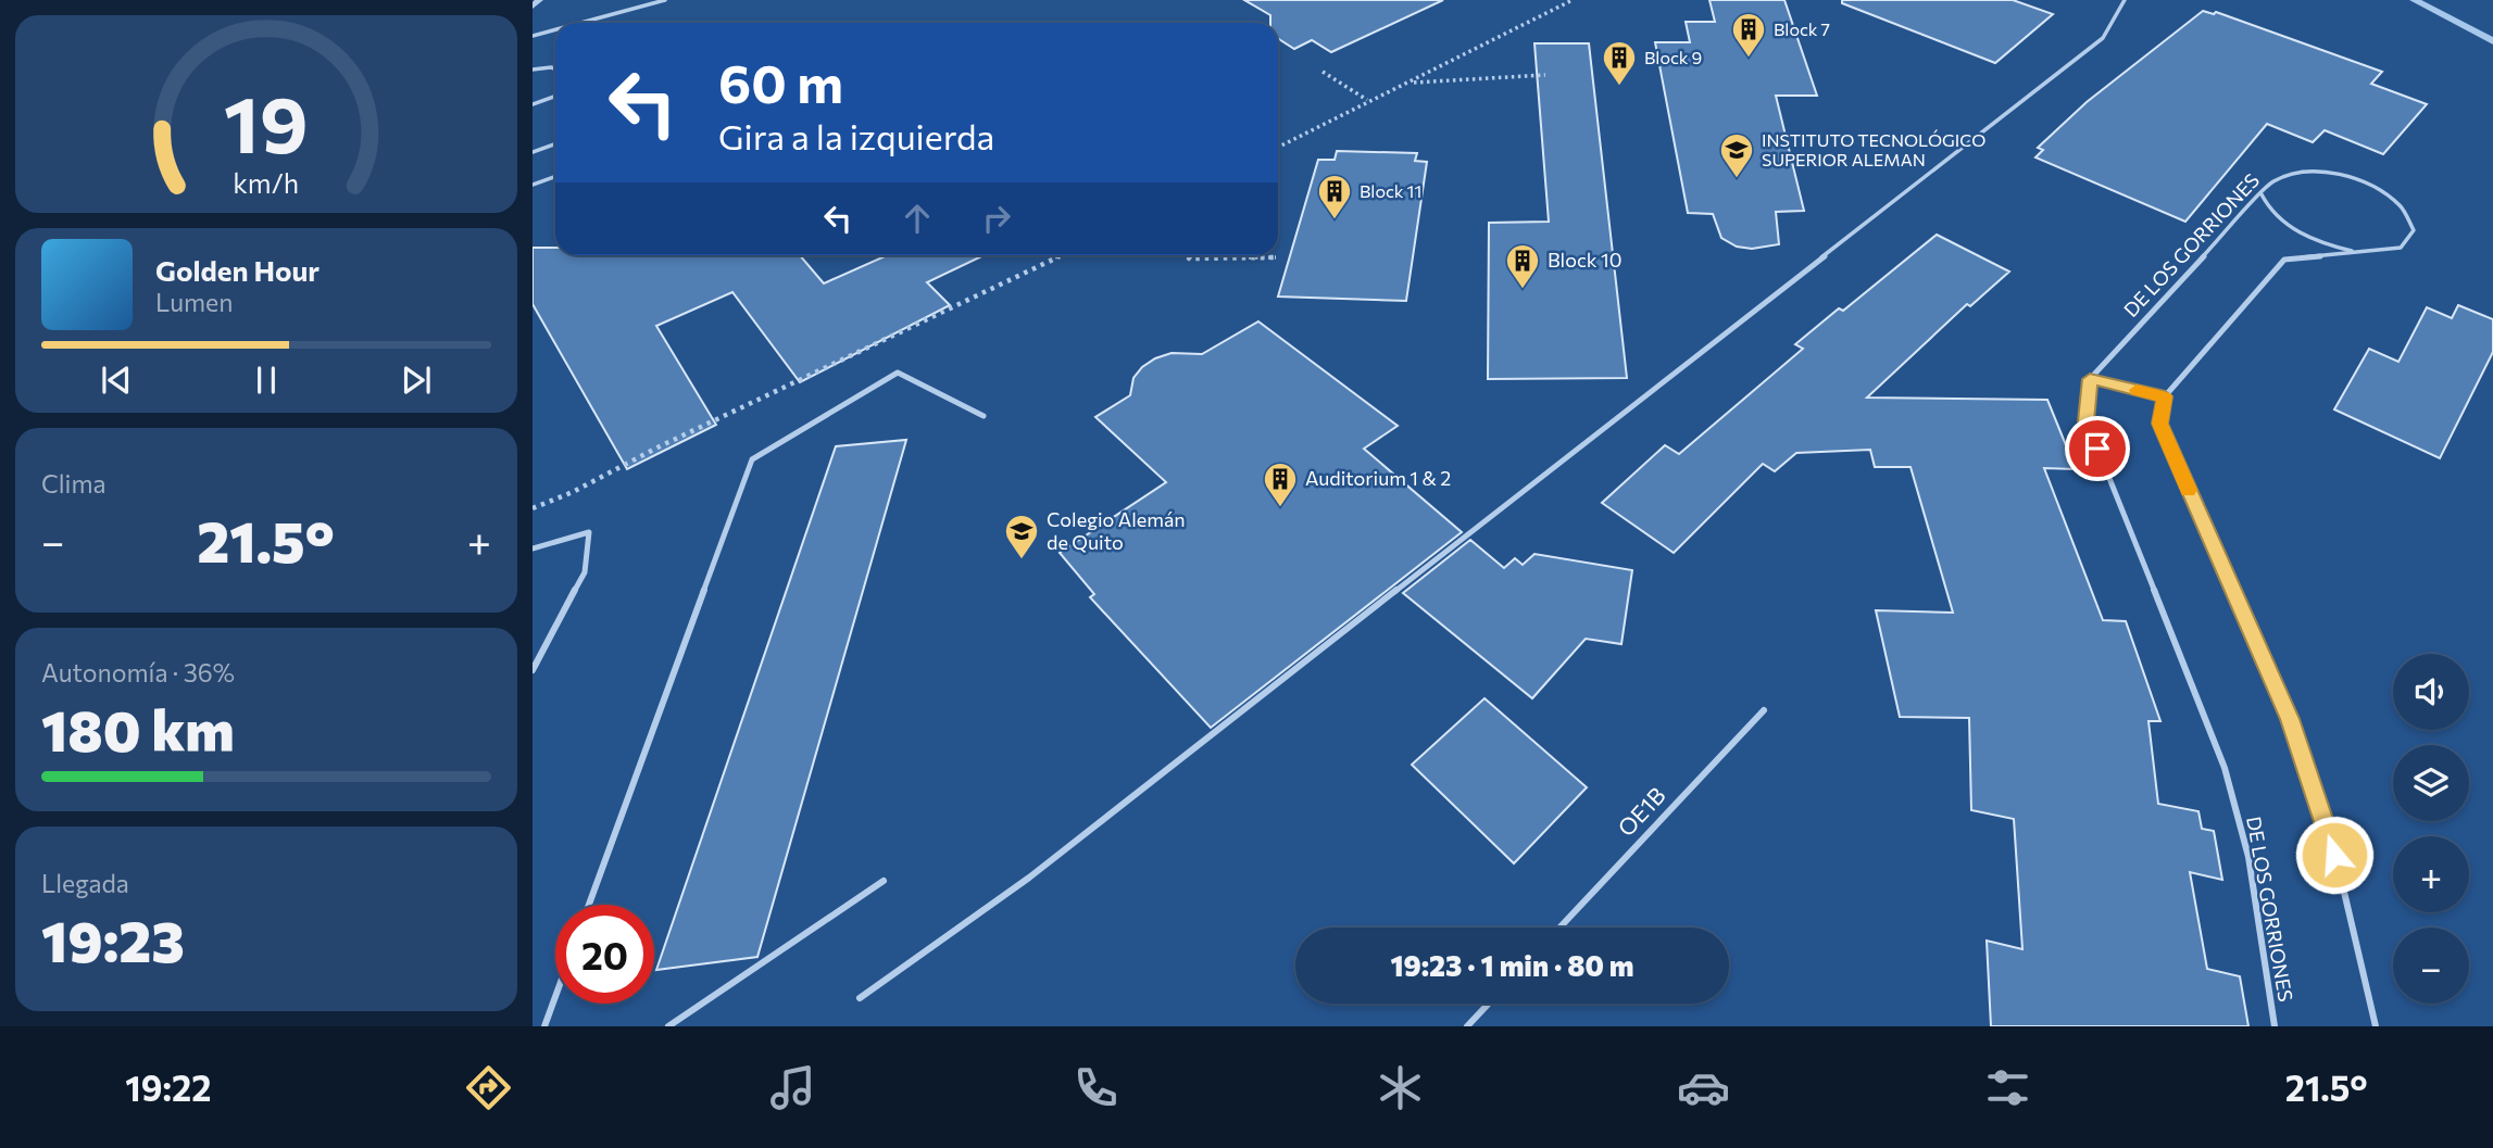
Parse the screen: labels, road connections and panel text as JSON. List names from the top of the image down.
{
  "streets": {
    "lane": ["DE LOS GORRIONES", "OE1B"]
  },
  "places": {
    "building": [
      "Block 7",
      "Block 9",
      "Block 11",
      "Block 10",
      "Auditorium 1 & 2"
    ],
    "school or university": ["INSTITUTO TECNOLÓGICO SUPERIOR ALEMAN", "Colegio Alemán de Quito"]
  },
  "page": {
    "turn": ["60 m", "Gira a la izquierda"],
    "song": ["Golden Hour", "Lumen"],
    "tile": [
      "Clima",
      ["Autonomía · 36%", "180 km"],
      ["Llegada", "19:23"]
    ],
    "heat": ["−", "21.5°", "+"],
    "map_buttons": ["+", "−"],
    "limit": "20",
    "trip": "19:23 · 1 min · 80 m",
    "tabs": ["19:22", "21.5°"],
    "gauge": ["19", "km/h"]
  }
}
